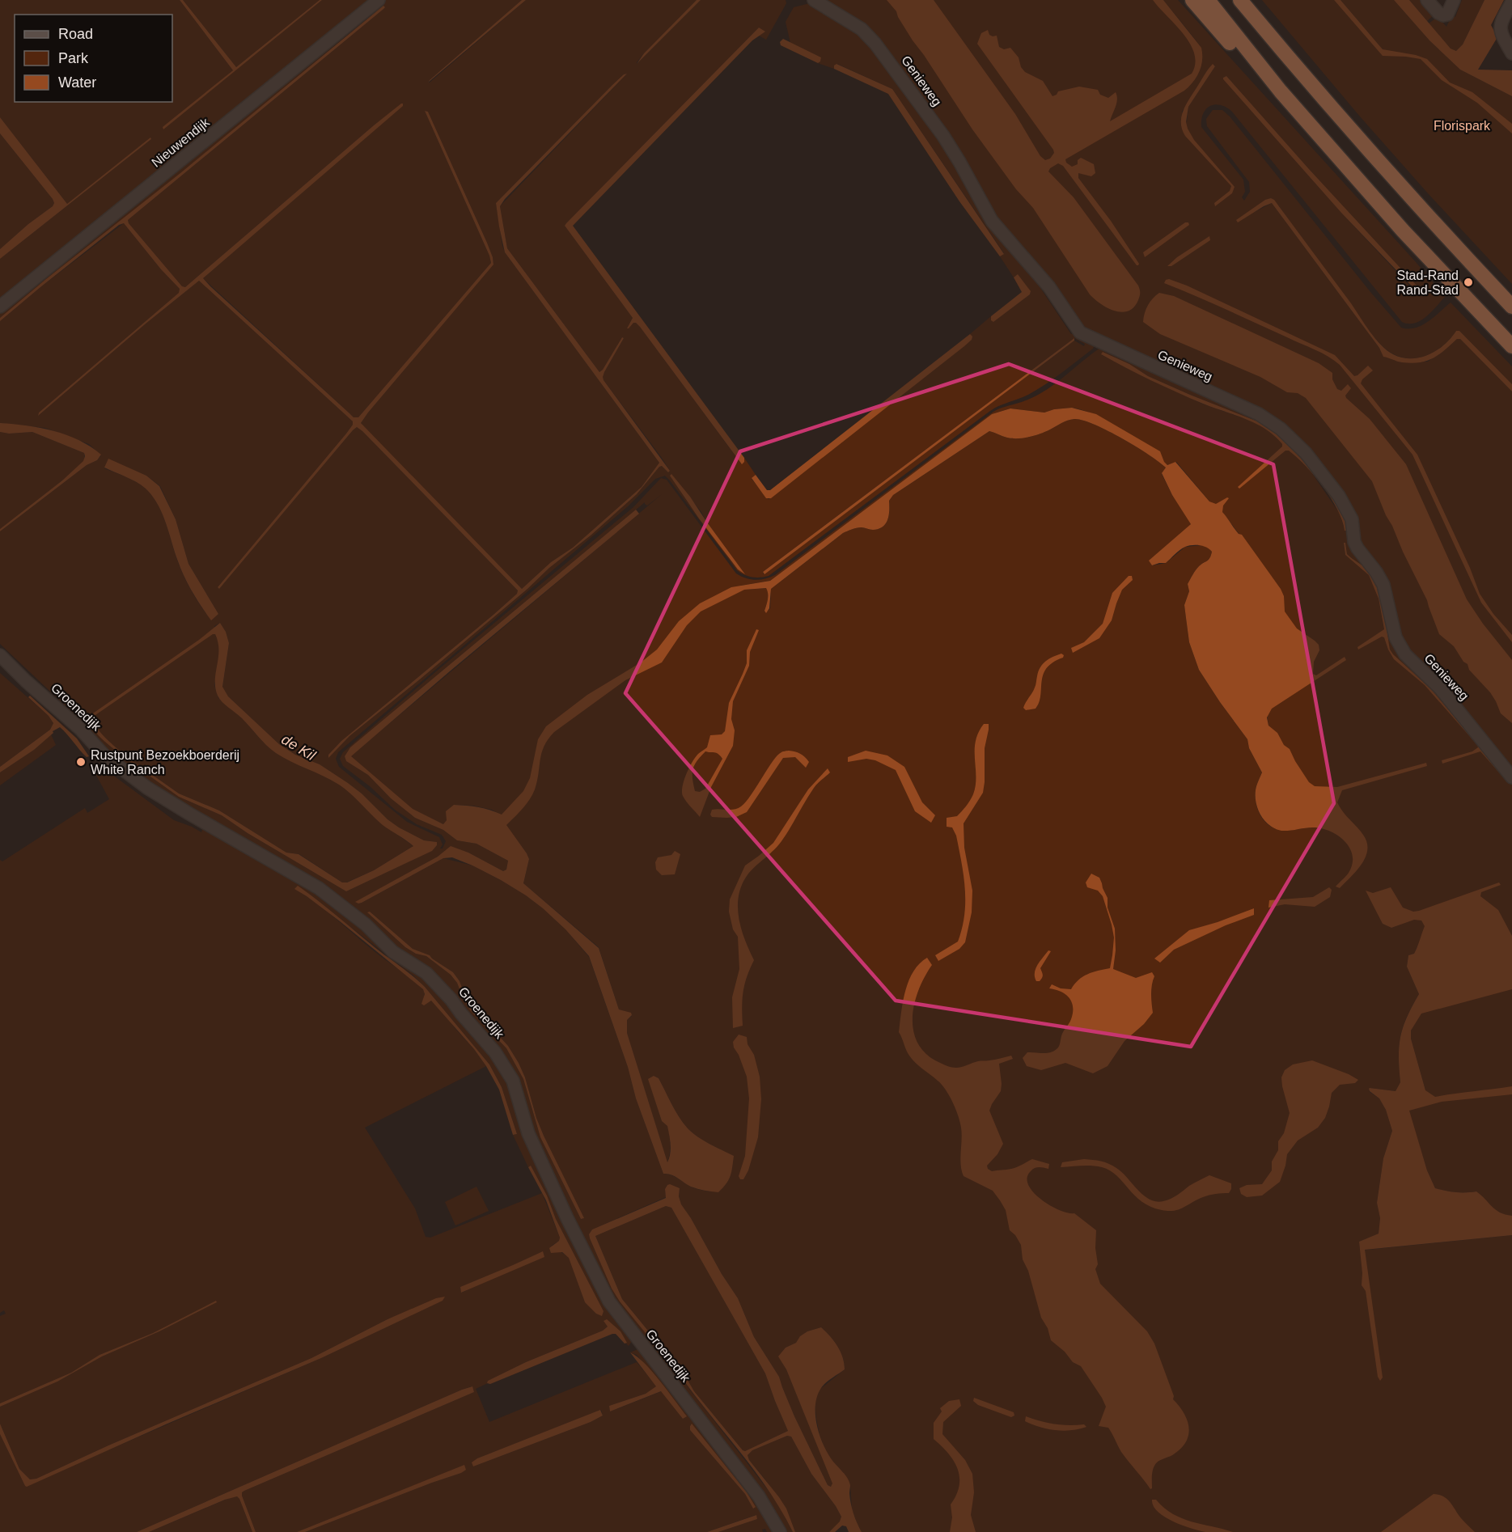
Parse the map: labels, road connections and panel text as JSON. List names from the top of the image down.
{
  "streets": {
    "street": ["Genieweg", "Nieuwendijk", "Groenedijk"]
  },
  "water": ["de Kil"],
  "parks": ["Florispark"],
  "places": ["Stad-Rand Rand-Stad", "Rustpunt Bezoekboerderij White Ranch"],
  "legend": ["Road", "Park", "Water"]
}
